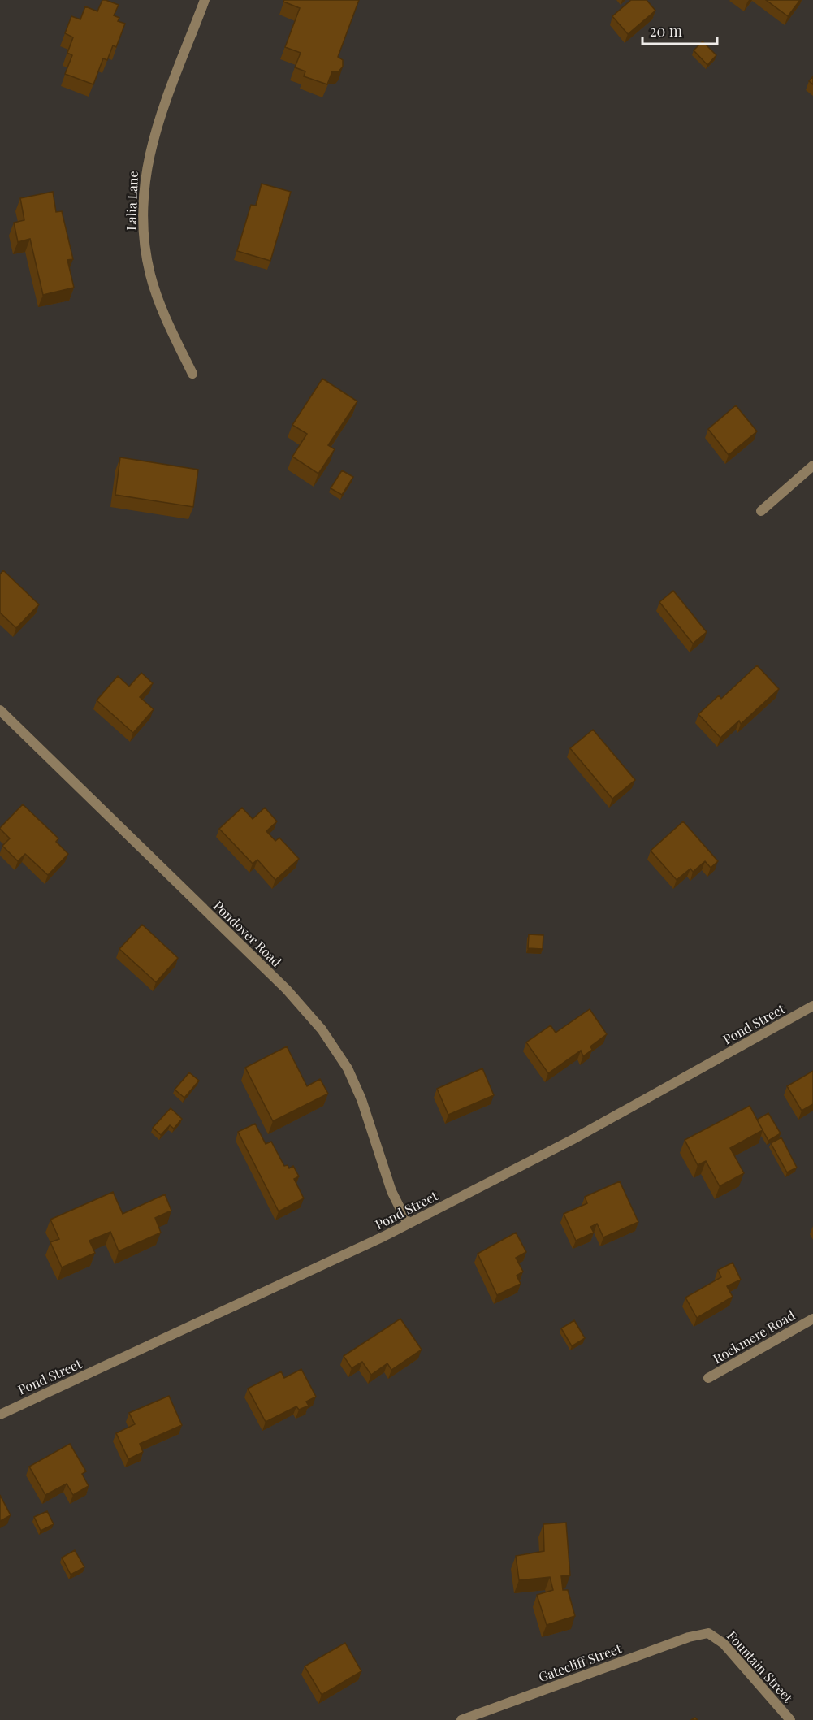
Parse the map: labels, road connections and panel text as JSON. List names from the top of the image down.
{
  "streets": {
    "street": [
      "Lalia Lane",
      "Pondover Road",
      "Pond Street",
      "Rockmere Road",
      "Gatecliff Street",
      "Fountain Street"
    ]
  },
  "crossings": [
    ["Pondover Road", "Pond Street"],
    ["Gatecliff Street", "Fountain Street"]
  ],
  "scale_bar": "20 m"
}
